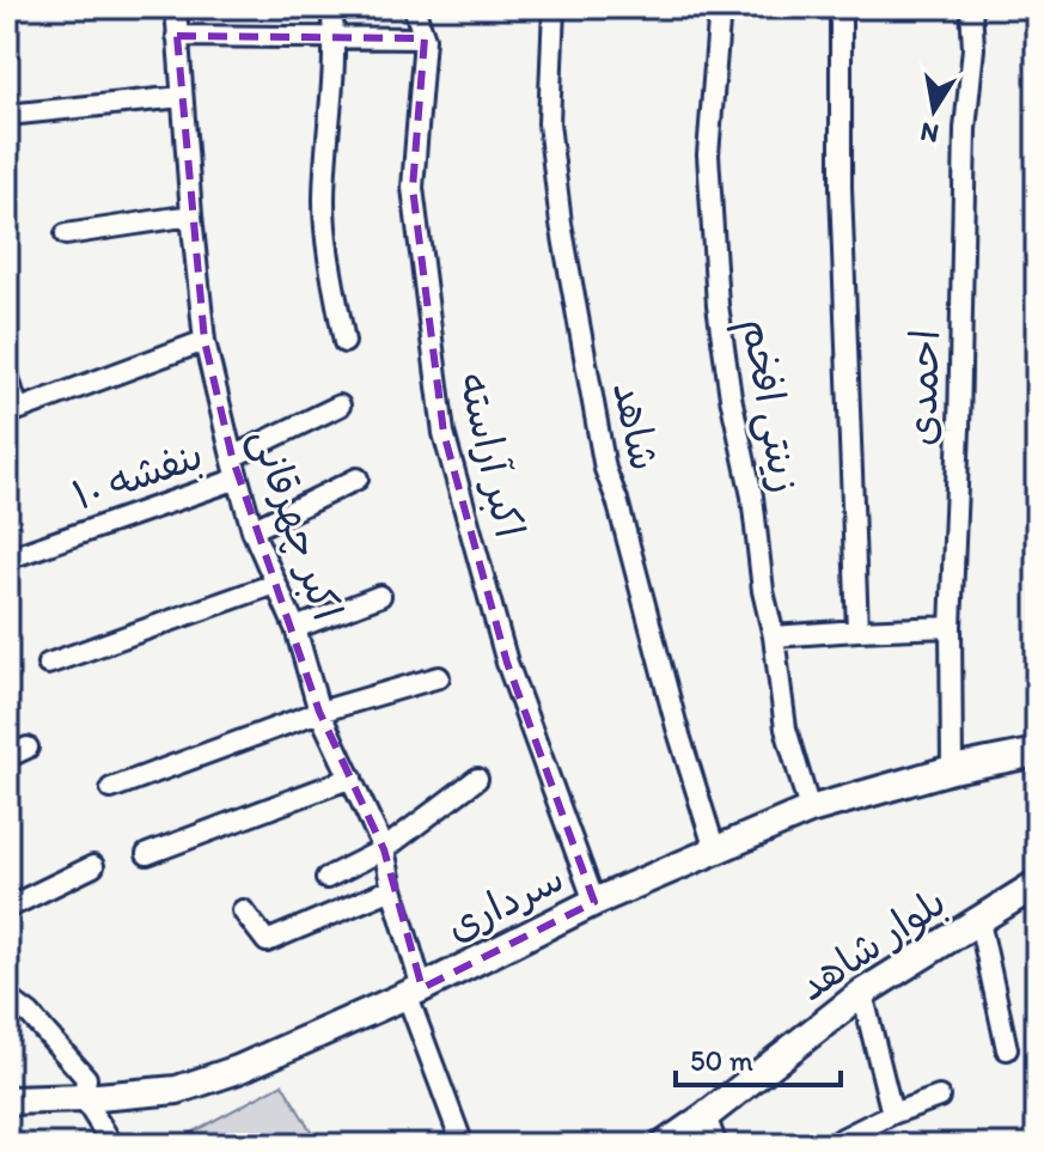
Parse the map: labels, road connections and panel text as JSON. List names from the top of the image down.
{
  "streets": {
    "main road": ["سرداری", "بلوار شاهد"],
    "street": [
      "احمدی",
      "زینتی افخم",
      "شاهد",
      "اکبر آراسته",
      "بنفشه ۱۰",
      "اکبر چهرقانی"
    ]
  },
  "crossings": [
    ["احمدی", "سرداری"],
    ["زینتی افخم", "سرداری"],
    ["شاهد", "سرداری"],
    ["اکبر آراسته", "سرداری"],
    ["بنفشه ۱۰", "اکبر چهرقانی"],
    ["اکبر چهرقانی", "سرداری"]
  ],
  "scale_bar": "50 m",
  "north": "bottom"
}
